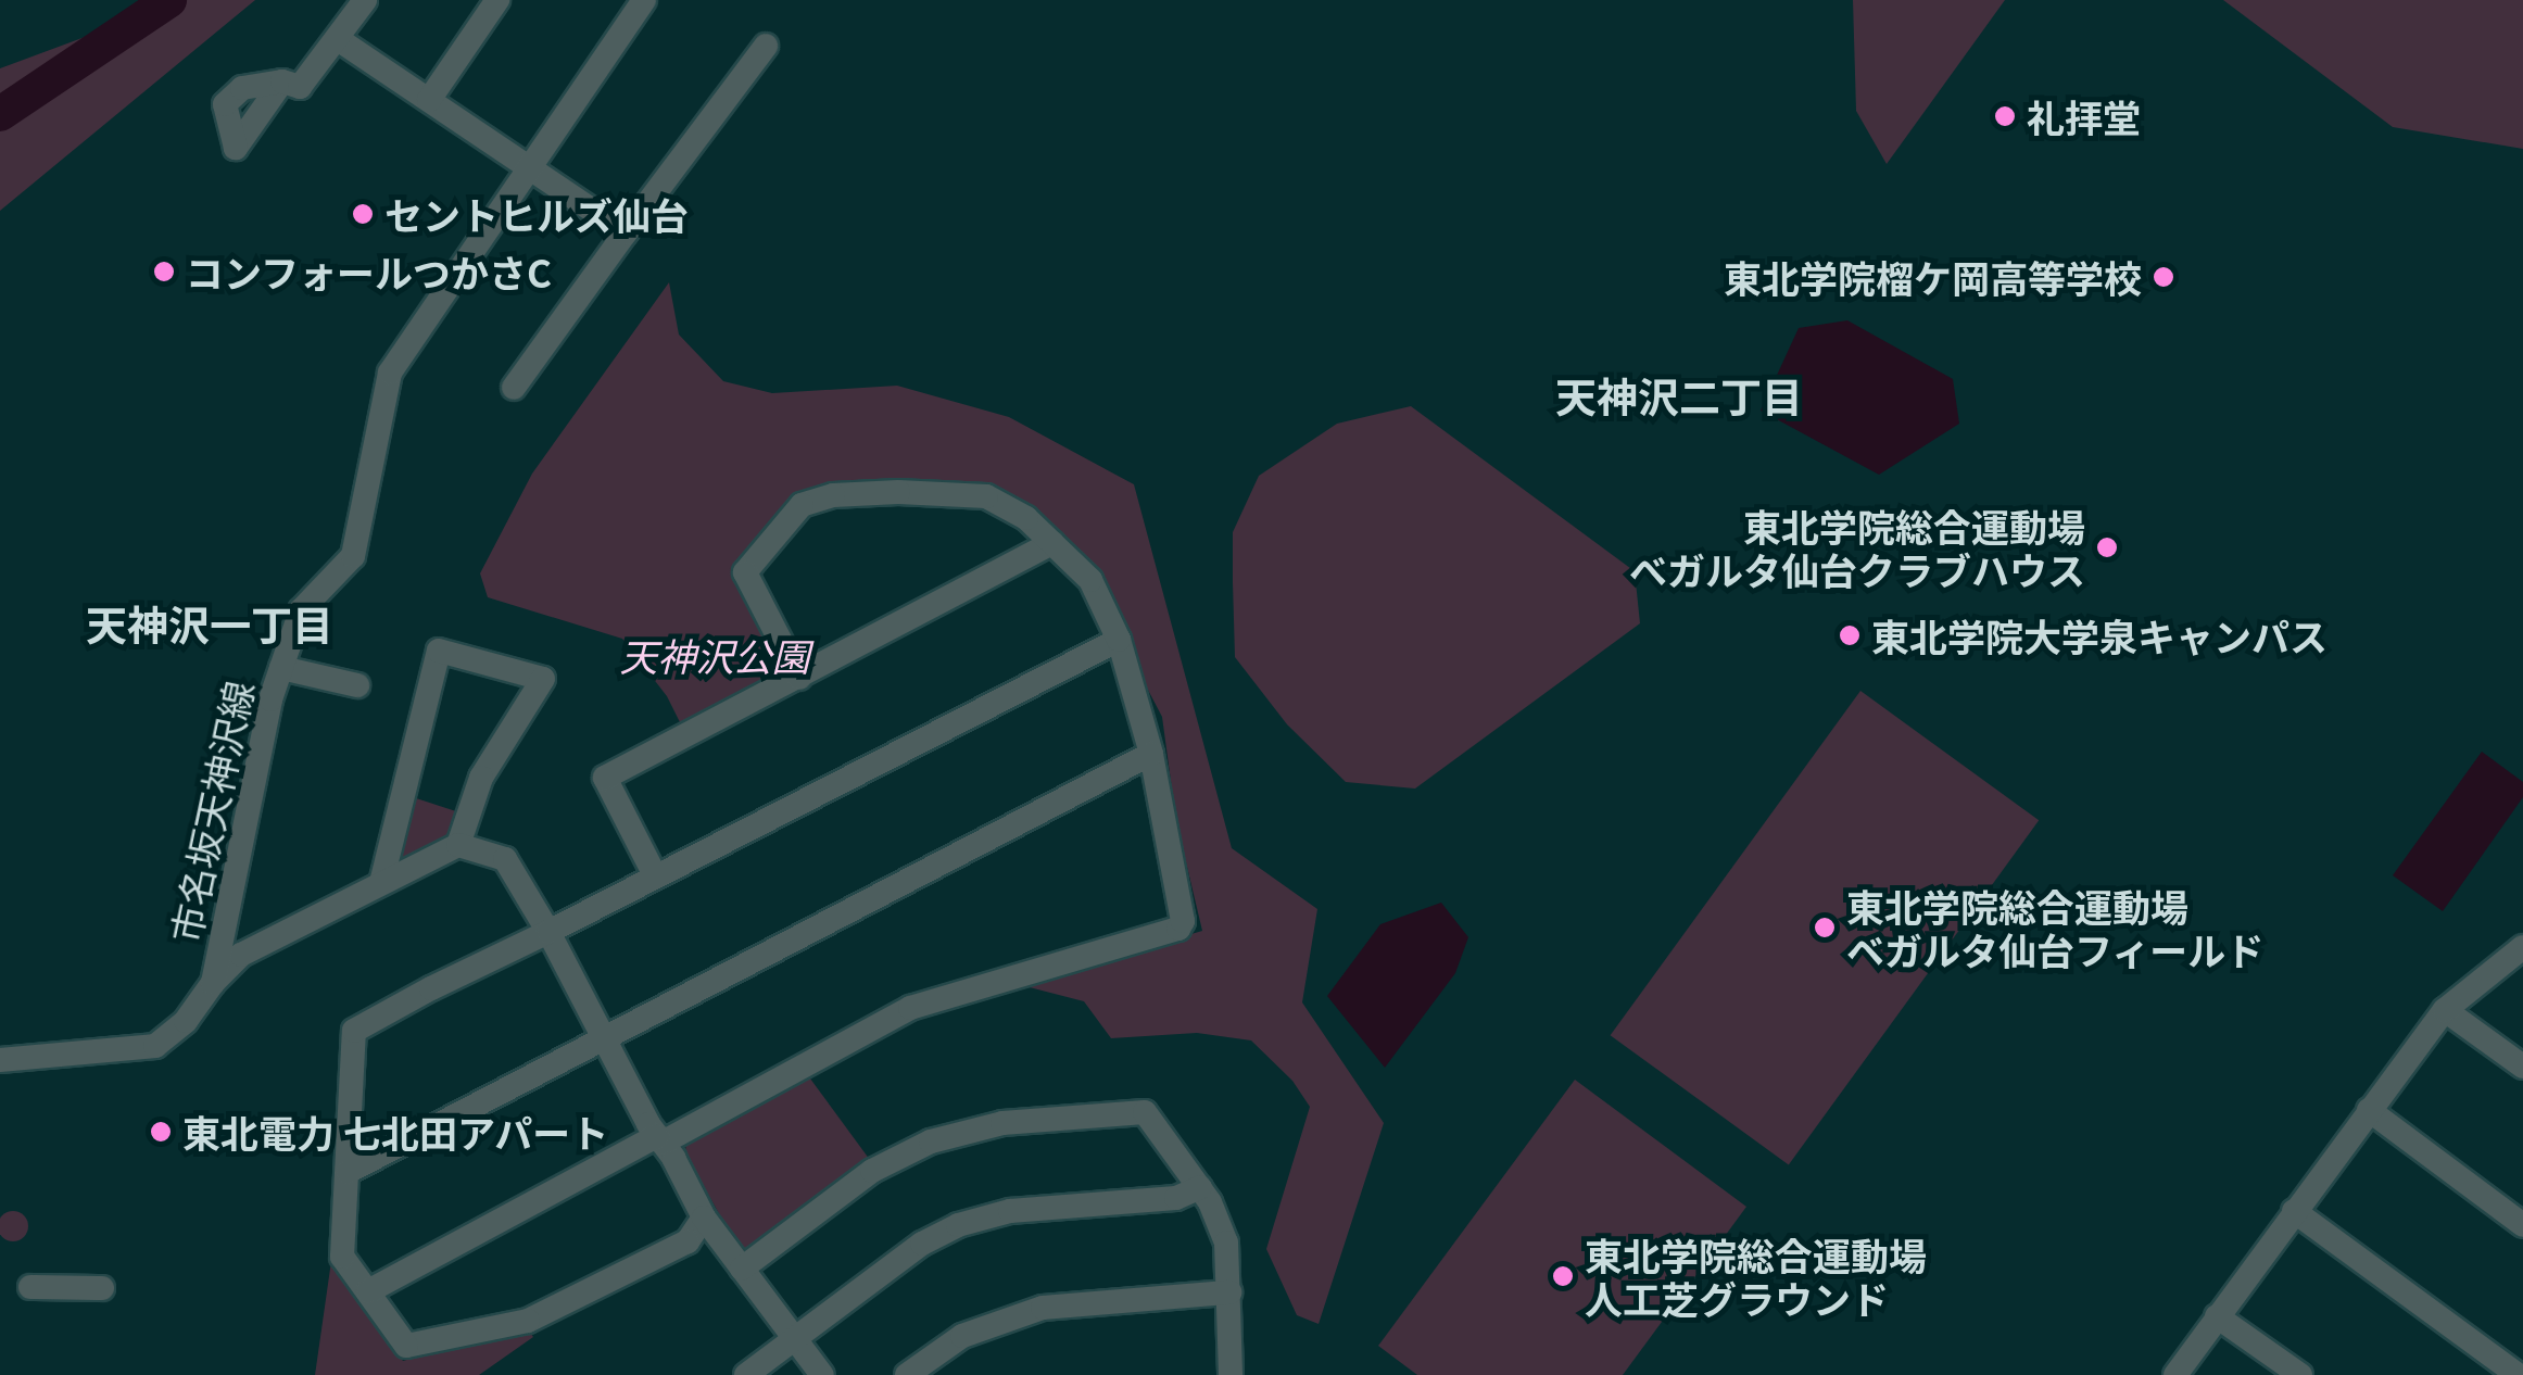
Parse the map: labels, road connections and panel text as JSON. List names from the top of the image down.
{
  "streets": {
    "street": ["市名坂天神沢線"]
  },
  "districts": ["天神沢二丁目", "天神沢一丁目"],
  "parks": ["天神沢公園"],
  "places": [
    "礼拝堂",
    "セントヒルズ仙台",
    "コンフォールつかさC",
    "東北学院榴ケ岡高等学校",
    "東北学院総合運動場 べガルタ仙台クラブハウス",
    "東北学院大学泉キャンパス",
    "東北学院総合運動場 ベガルタ仙台フィールド",
    "東北電力 七北田アパート",
    "東北学院総合運動場 人工芝グラウンド"
  ]
}
